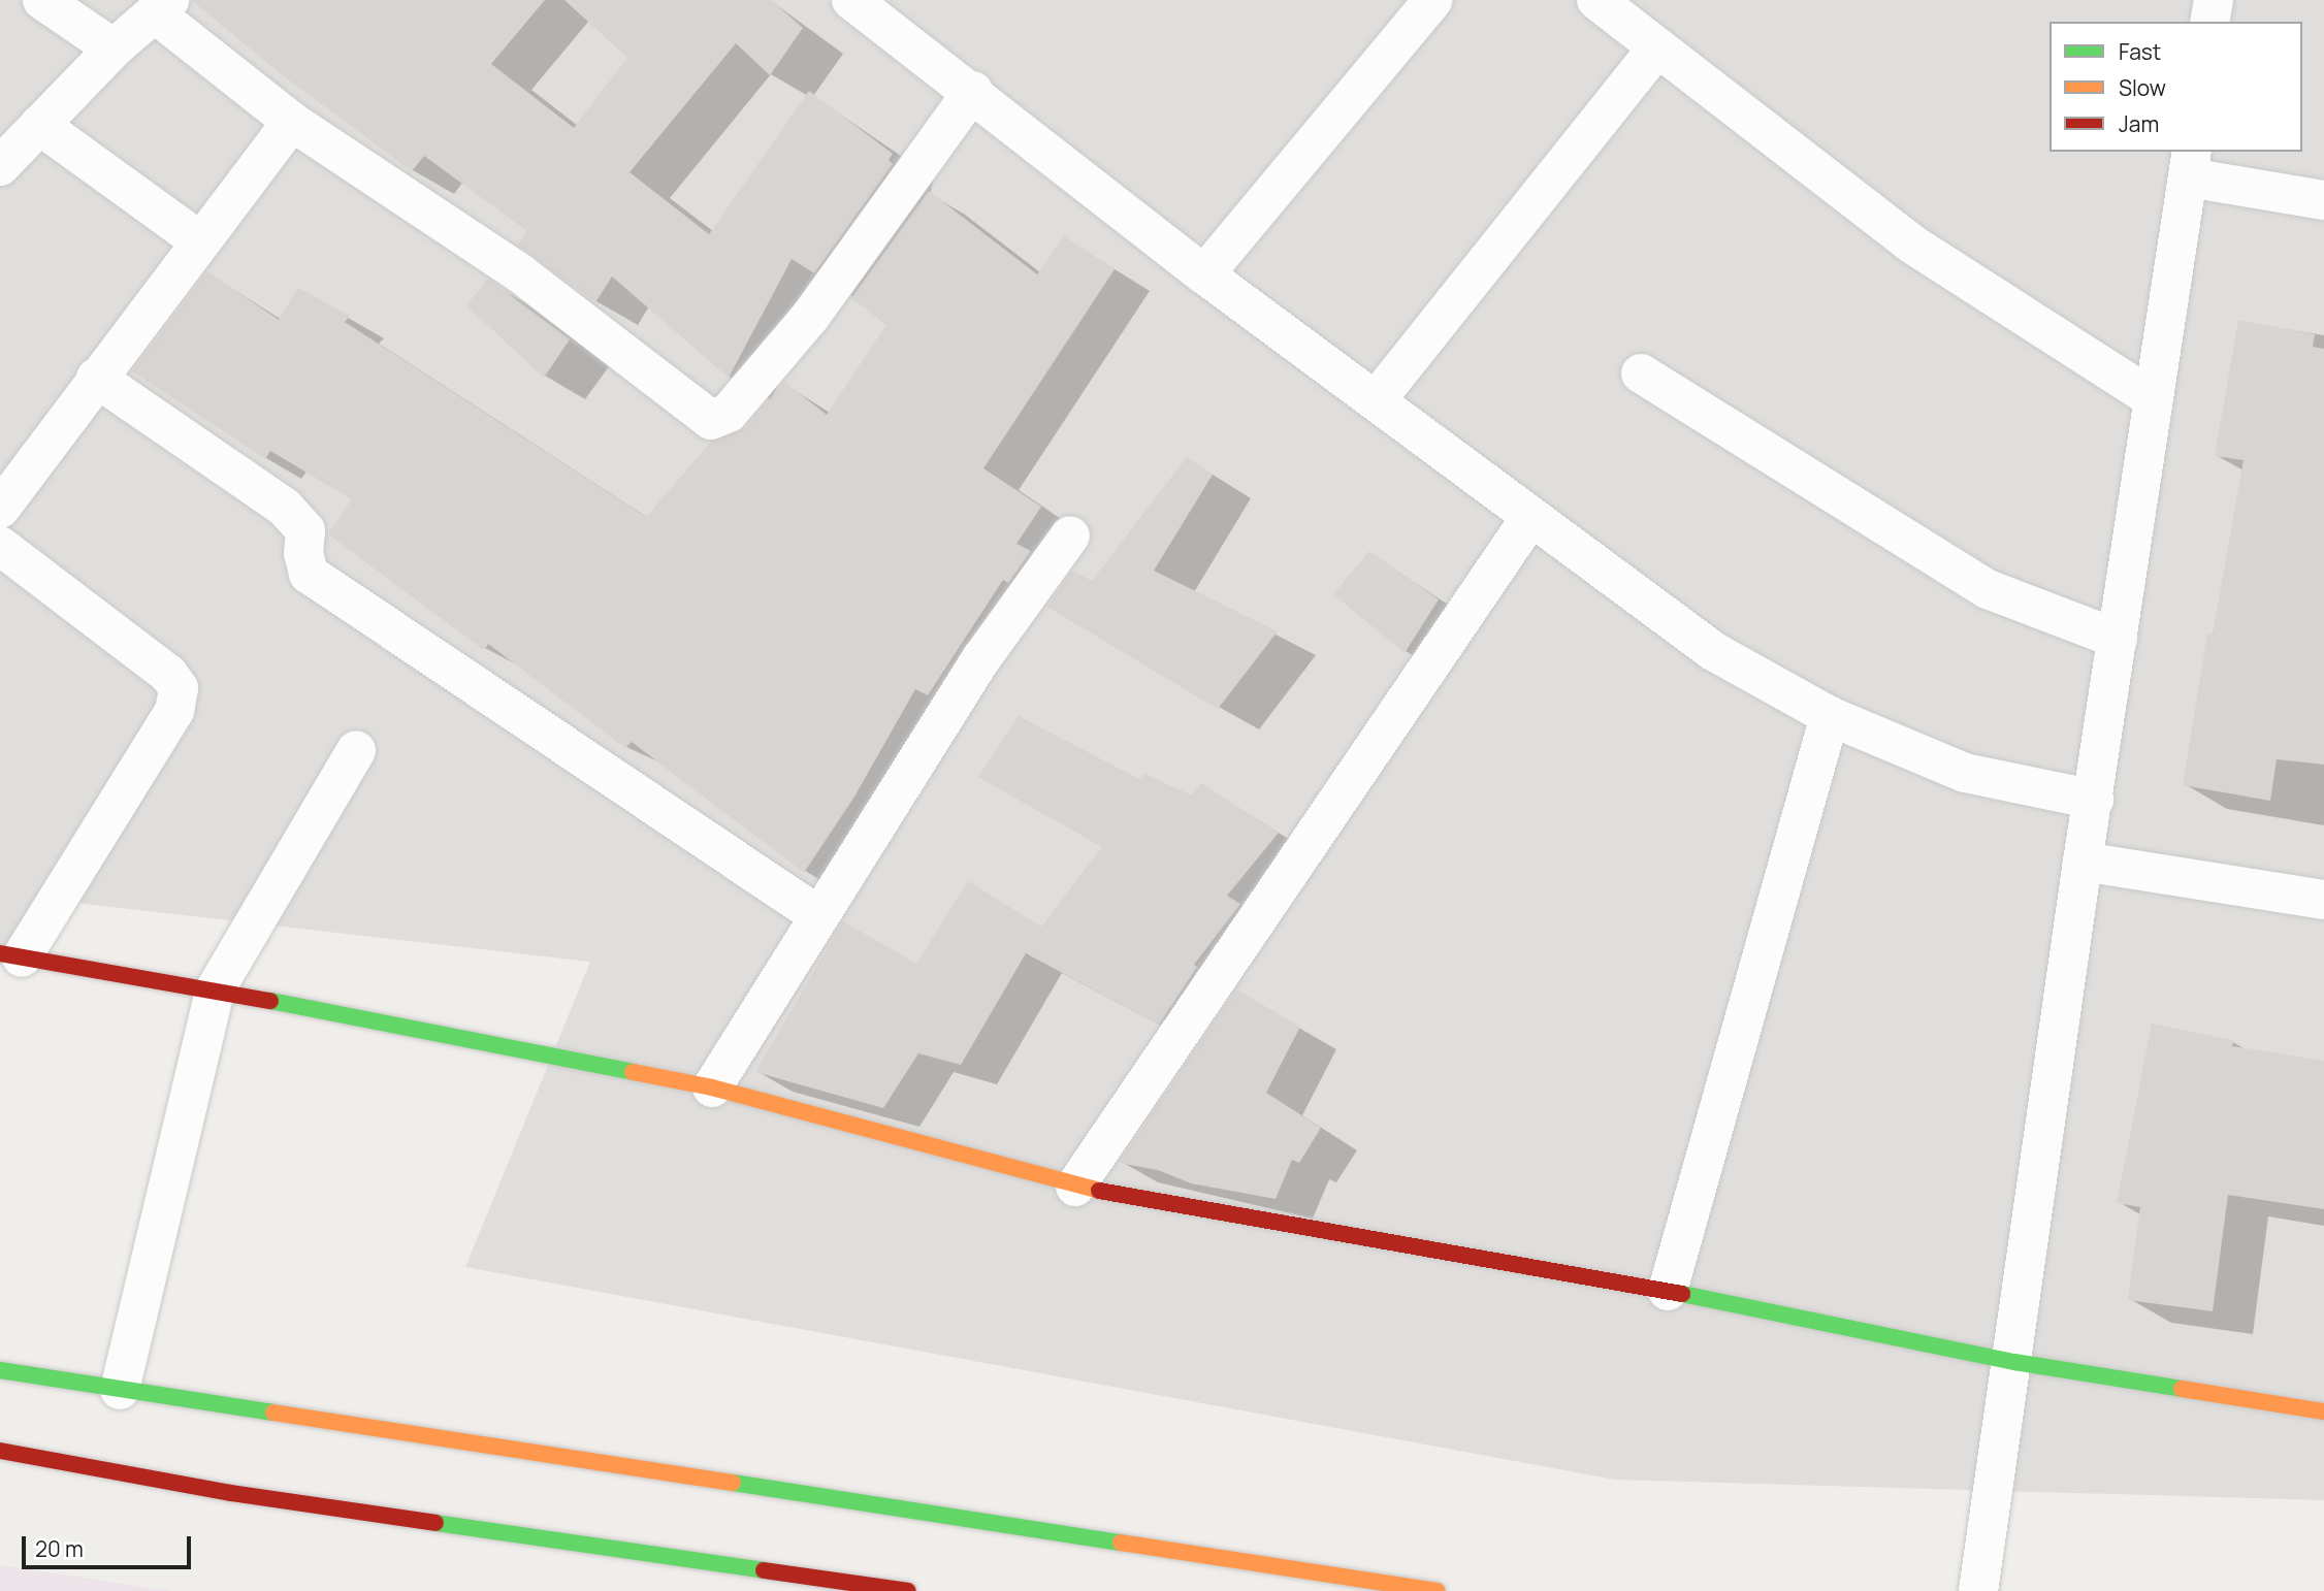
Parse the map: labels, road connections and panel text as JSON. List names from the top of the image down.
{
  "legend": ["Fast", "Slow", "Jam"],
  "scale_bar": "20 m"
}
